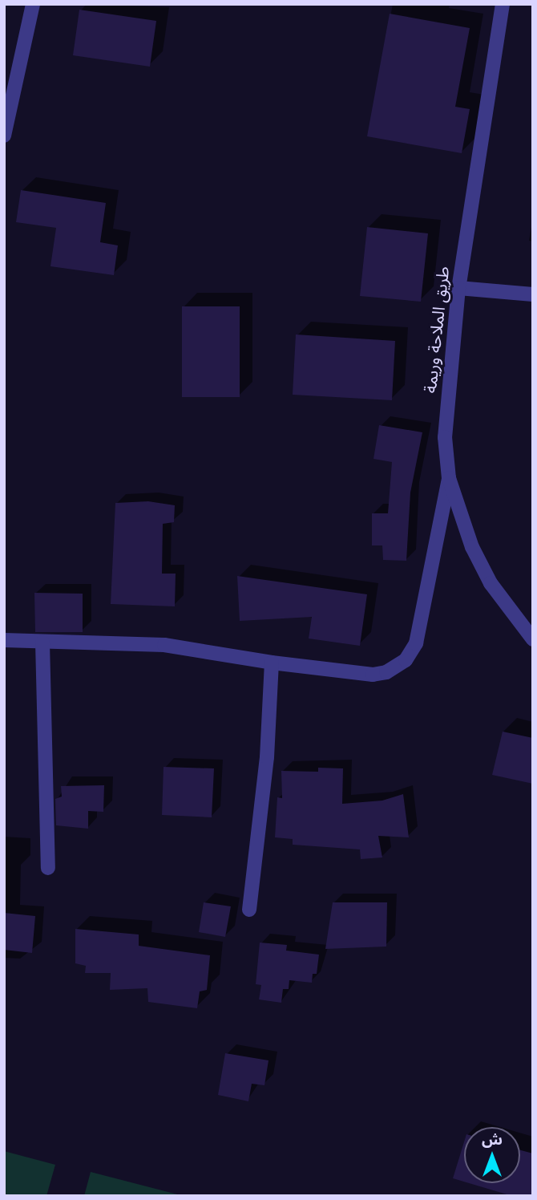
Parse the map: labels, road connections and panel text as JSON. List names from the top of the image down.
{
  "streets": {
    "street": ["طريق الملاحة وريمة"]
  },
  "north": "top"
}
